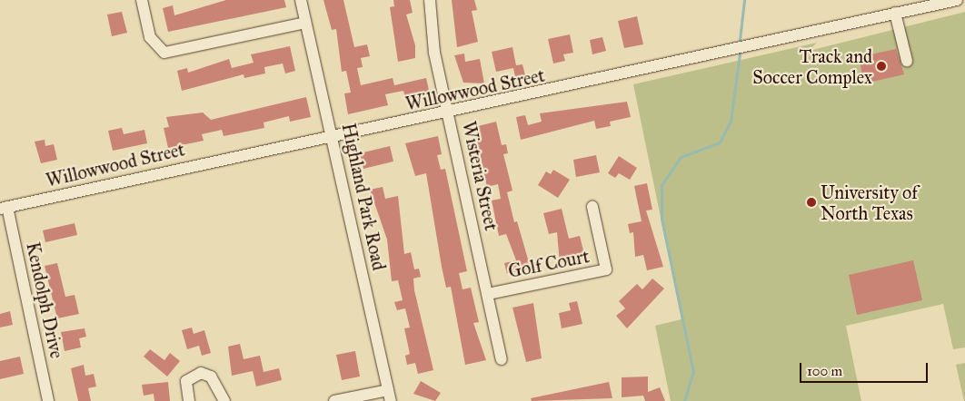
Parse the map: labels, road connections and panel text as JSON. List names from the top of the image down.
{
  "streets": {
    "street": [
      "Willowwood Street",
      "Wisteria Street",
      "Highland Park Road",
      "Golf Court",
      "Kendolph Drive"
    ]
  },
  "crossings": [
    ["Willowwood Street", "Wisteria Street"],
    ["Willowwood Street", "Highland Park Road"],
    ["Willowwood Street", "Kendolph Drive"],
    ["Wisteria Street", "Golf Court"]
  ],
  "places": ["Track and Soccer Complex", "University of North Texas"],
  "scale_bar": "100 m"
}
